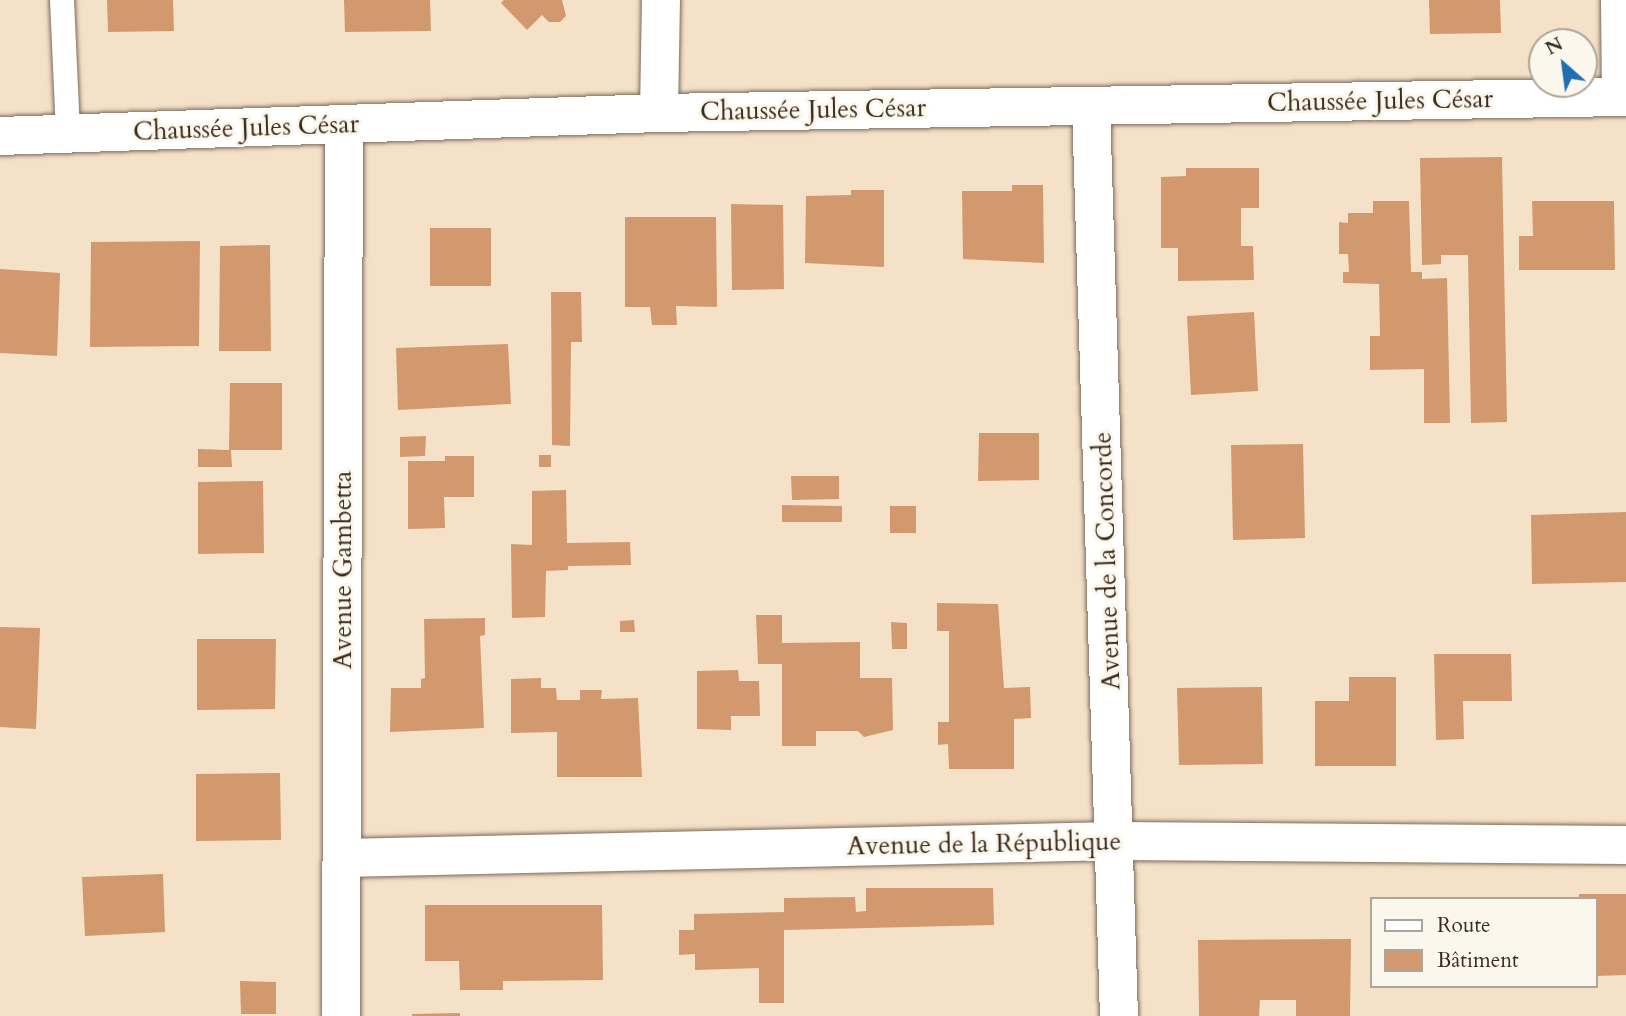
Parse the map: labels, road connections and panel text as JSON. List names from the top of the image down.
{
  "streets": {
    "street": [
      "Chaussée Jules César",
      "Avenue de la Concorde",
      "Avenue Gambetta",
      "Avenue de la République"
    ]
  },
  "crossings": [
    ["Chaussée Jules César", "Avenue de la Concorde"],
    ["Chaussée Jules César", "Avenue Gambetta"],
    ["Avenue de la Concorde", "Avenue de la République"],
    ["Avenue Gambetta", "Avenue de la République"]
  ],
  "legend": ["Route", "Bâtiment"],
  "north": "top left"
}
